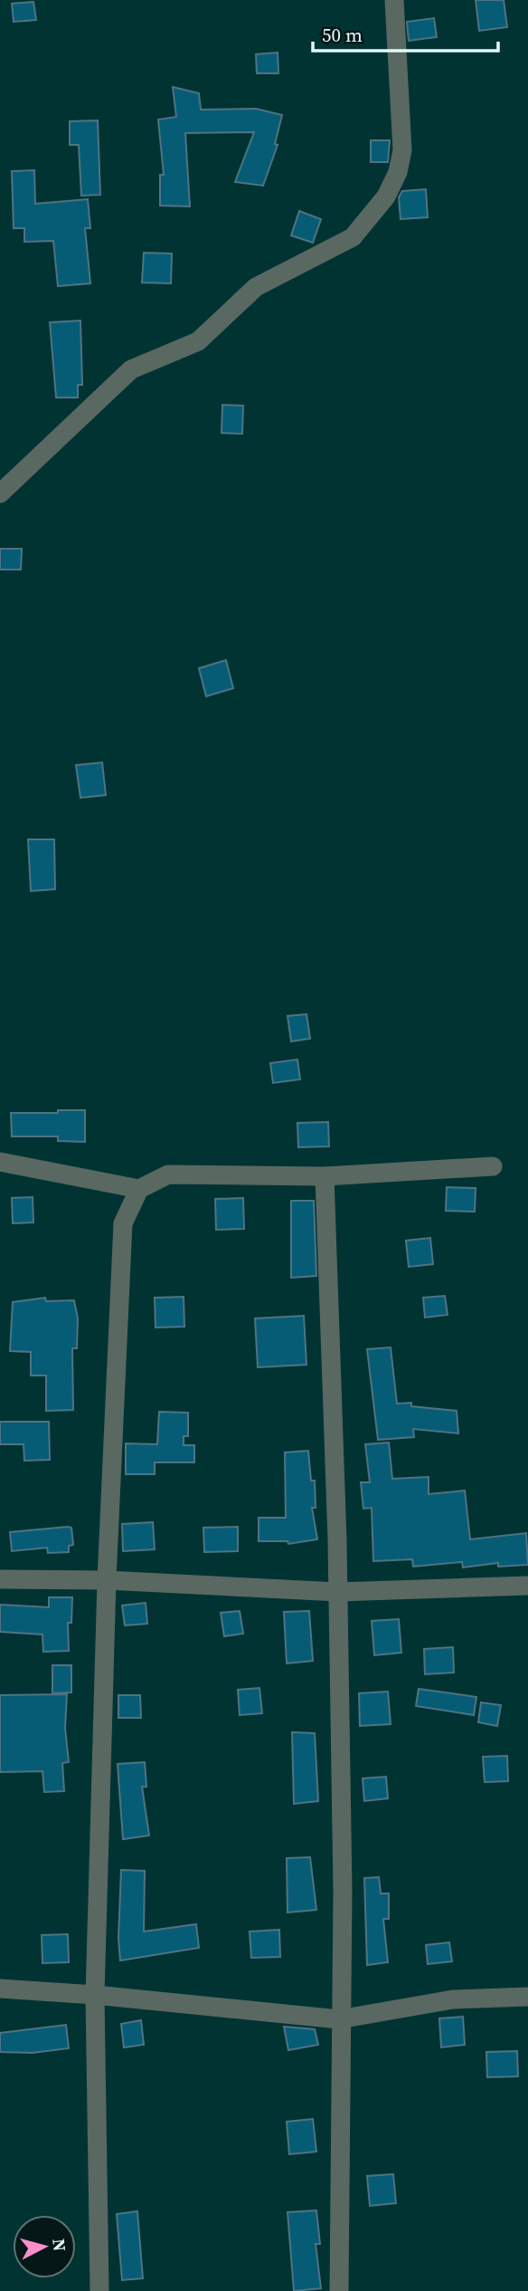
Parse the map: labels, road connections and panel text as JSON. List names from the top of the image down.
{
  "scale_bar": "50 m",
  "north": "right"
}
